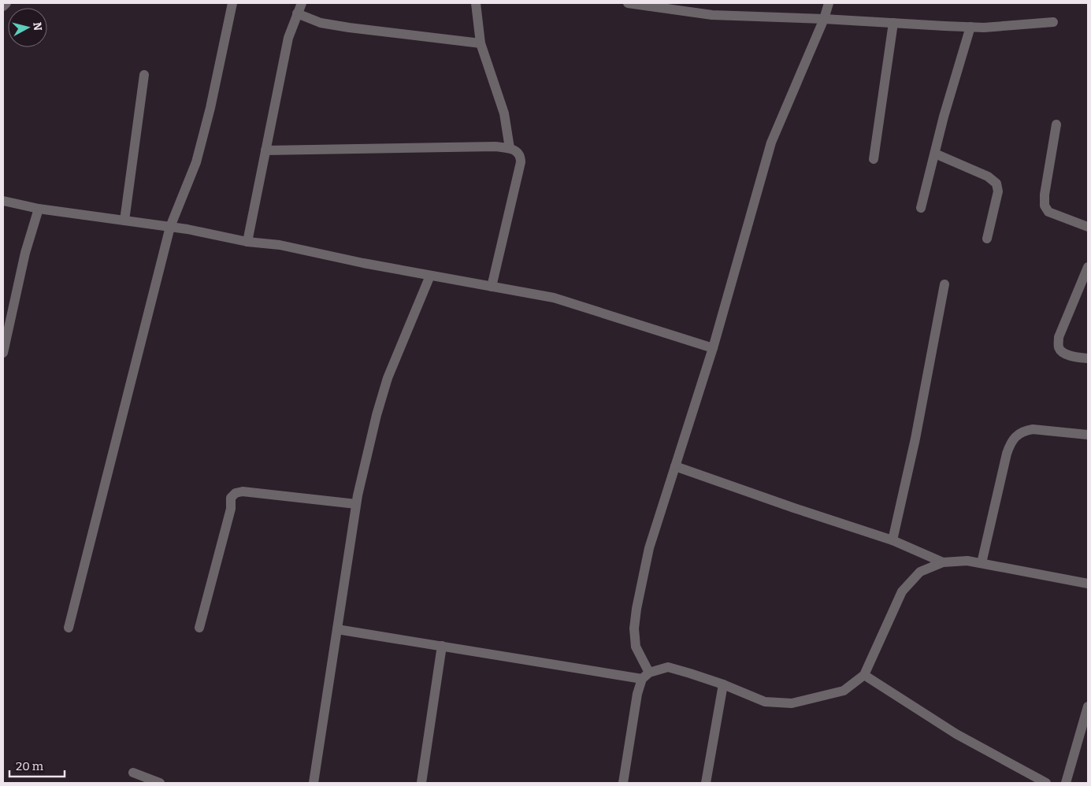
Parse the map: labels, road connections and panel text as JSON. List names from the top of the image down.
{
  "scale_bar": "20 m",
  "north": "right"
}
